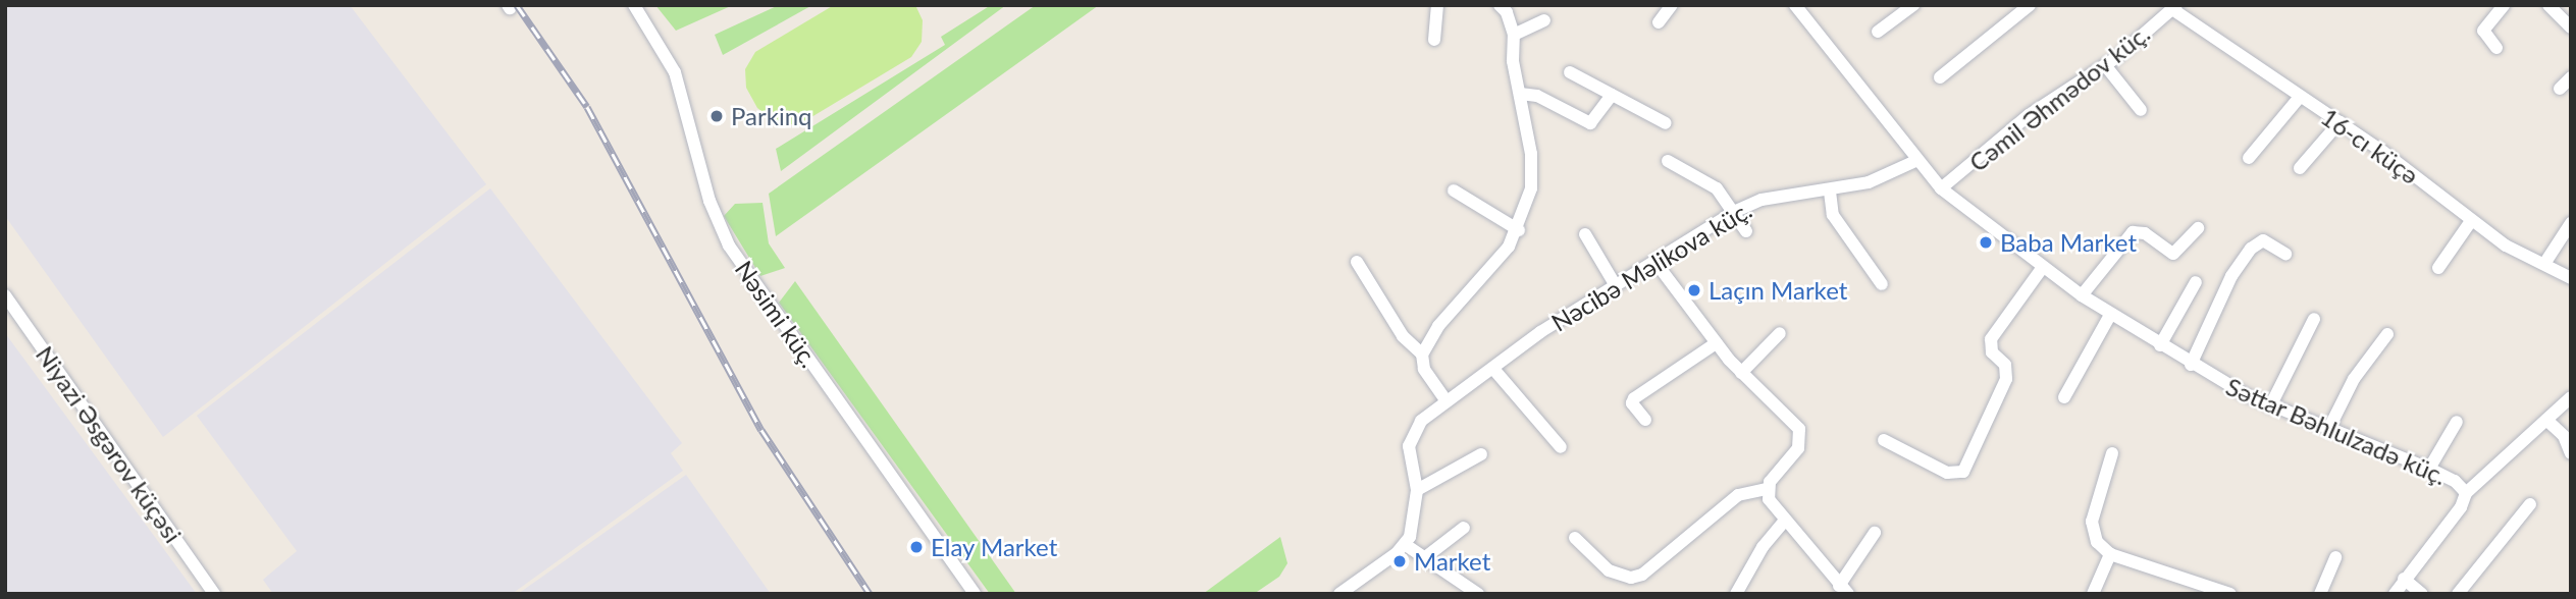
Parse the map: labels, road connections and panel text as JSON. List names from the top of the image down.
{
  "streets": {
    "street": [
      "Cəmil Əhmədov küç.",
      "16-cı küçə",
      "Nəcibə Məlikova küç.",
      "Nəsimi küç.",
      "Səttar Bəhlulzadə küç.",
      "Niyazi Əsgərov küçəsi"
    ]
  },
  "crossings": [
    ["Cəmil Əhmədov küç.", "16-cı küçə"],
    ["Cəmil Əhmədov küç.", "Səttar Bəhlulzadə küç."],
    ["Nəcibə Məlikova küç.", "Səttar Bəhlulzadə küç."]
  ],
  "places": [
    "Parkinq",
    "Baba Market",
    "Laçın Market",
    "Elay Market",
    "Market"
  ]
}
